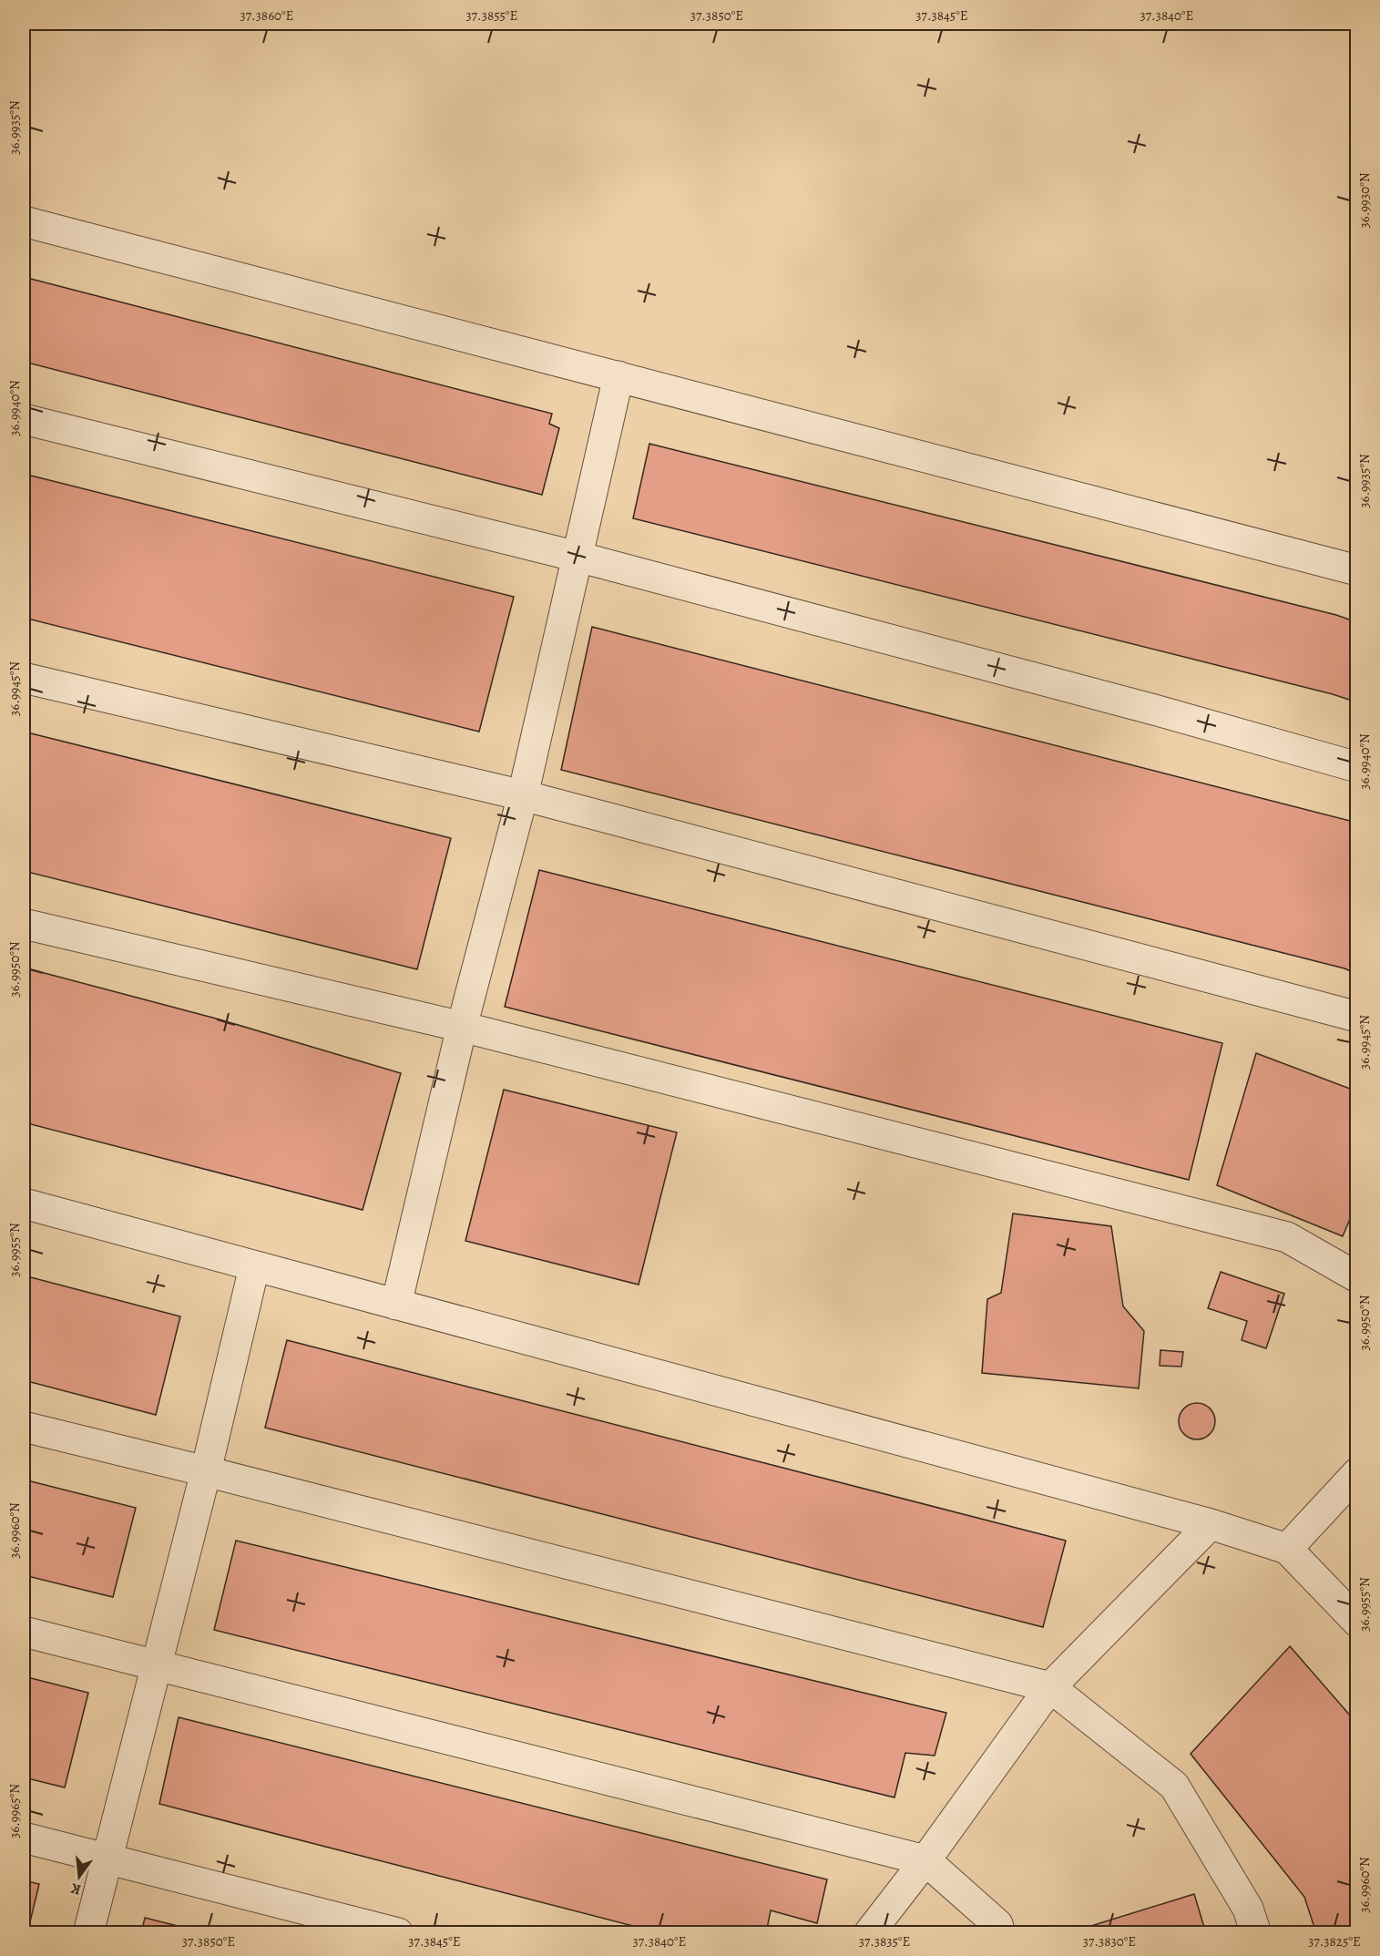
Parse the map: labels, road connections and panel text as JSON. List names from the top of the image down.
{
  "north": "bottom",
  "coordinates": [
    "37.3860°E",
    "37.3855°E",
    "37.3850°E",
    "37.3845°E",
    "37.3840°E",
    "36.9935°N",
    "36.9930°N",
    "36.9940°N",
    "36.9945°N",
    "36.9950°N",
    "36.9955°N",
    "36.9960°N",
    "36.9965°N",
    "37.3835°E",
    "37.3830°E",
    "37.3825°E"
  ]
}
